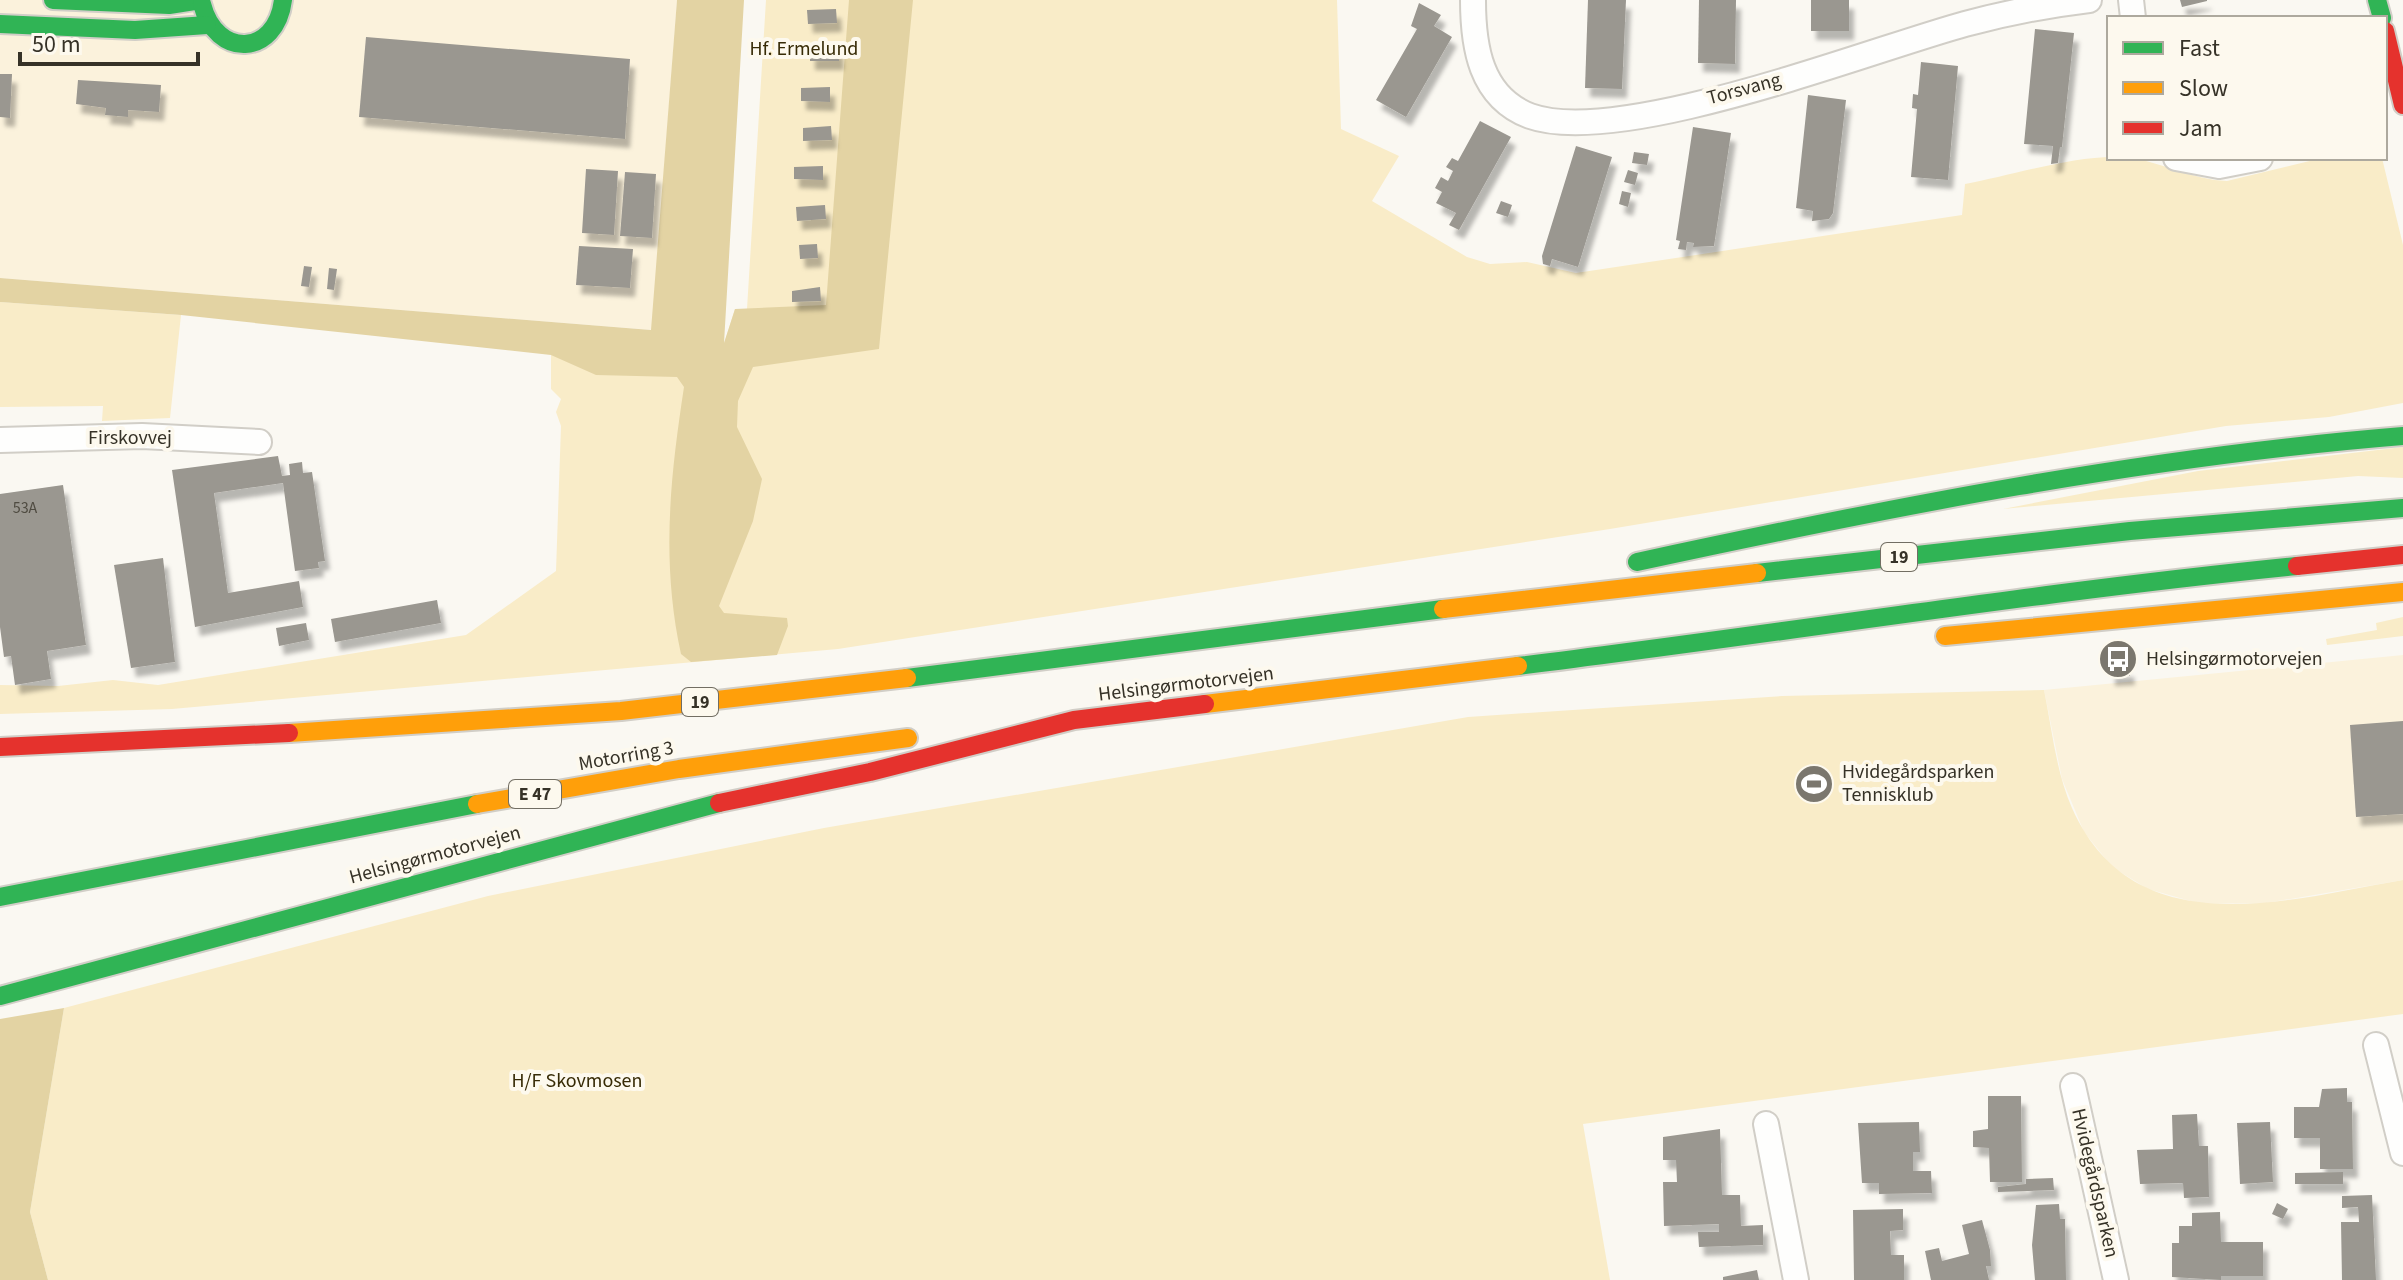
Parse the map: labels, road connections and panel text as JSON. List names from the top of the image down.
{
  "streets": {
    "main road": [
      "19",
      "Helsingørmotorvejen",
      "Motorring 3",
      "E 47"
    ],
    "street": ["Torsvang", "Firskovvej", "Hvidegårdsparken"]
  },
  "crossings": [
    ["Helsingørmotorvejen", "Motorring 3"]
  ],
  "parks": ["Hf. Ermelund", "H/F Skovmosen"],
  "places": {
    "bus stop": ["Helsingørmotorvejen"],
    "sports": ["Hvidegårdsparken Tennisklub"]
  },
  "house_numbers": ["53A"],
  "legend": ["Fast", "Slow", "Jam"],
  "scale_bar": "50 m"
}
